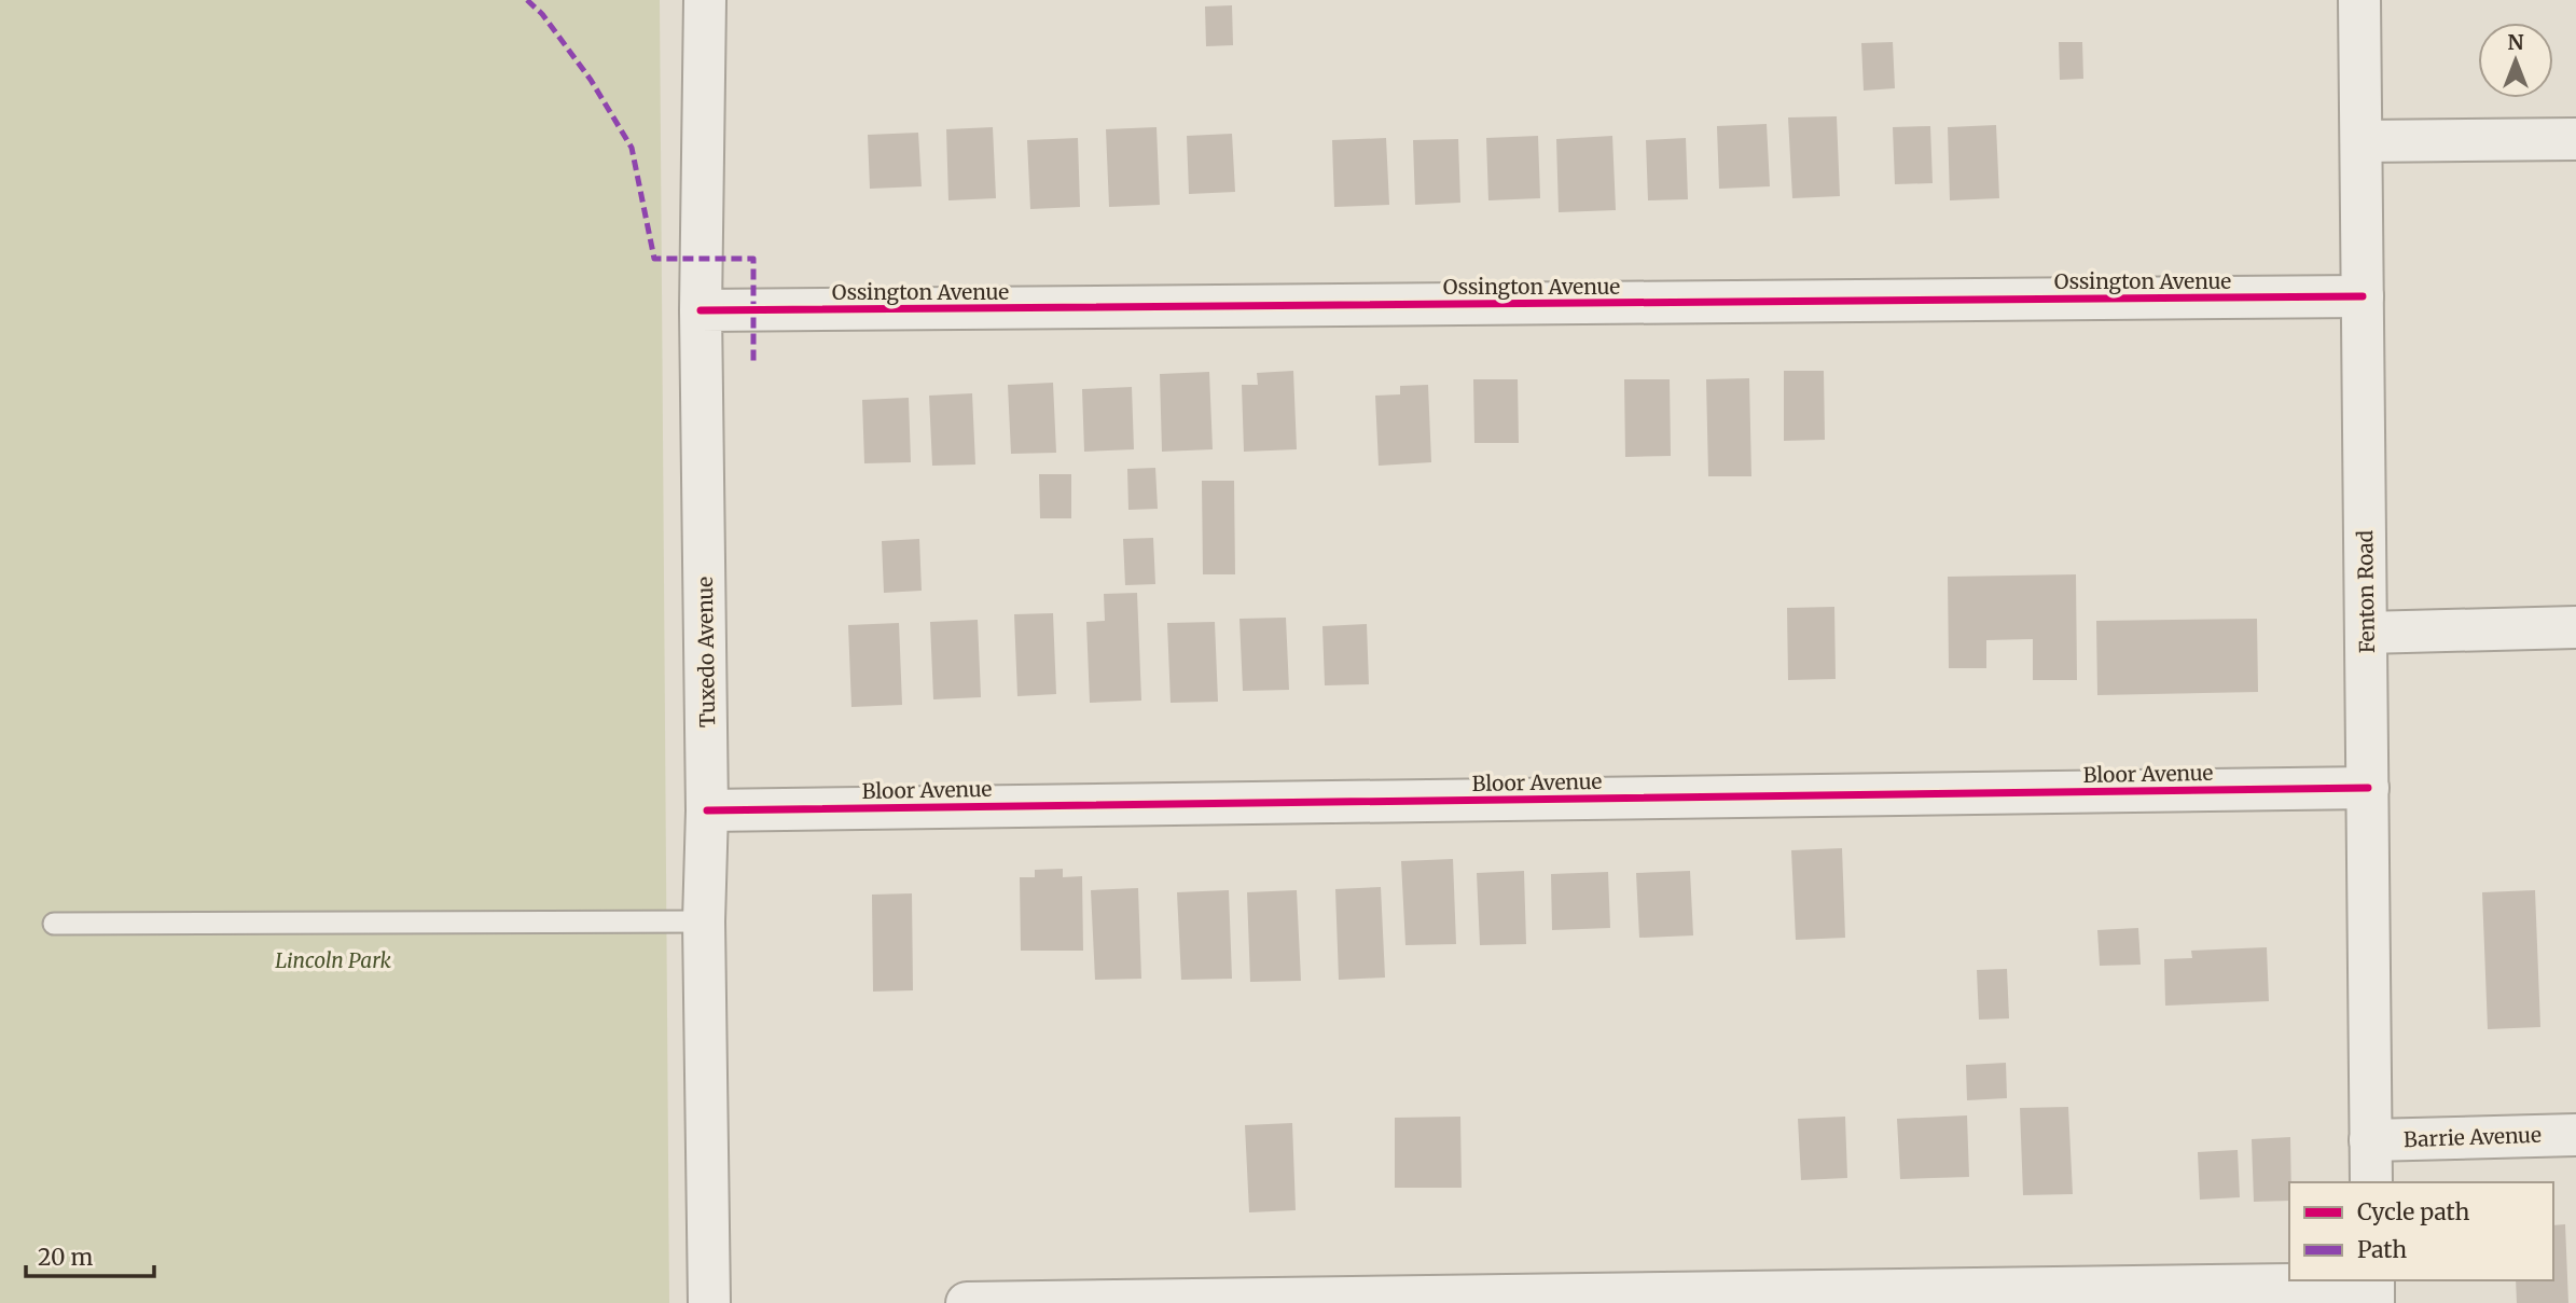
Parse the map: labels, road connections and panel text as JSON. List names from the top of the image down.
{
  "streets": {
    "street": [
      "Ossington Avenue",
      "Fenton Road",
      "Tuxedo Avenue",
      "Bloor Avenue",
      "Barrie Avenue"
    ]
  },
  "crossings": [
    ["Ossington Avenue", "Fenton Road"],
    ["Ossington Avenue", "Tuxedo Avenue"],
    ["Fenton Road", "Bloor Avenue"],
    ["Fenton Road", "Barrie Avenue"],
    ["Tuxedo Avenue", "Bloor Avenue"]
  ],
  "parks": ["Lincoln Park"],
  "legend": ["Cycle path", "Path"],
  "scale_bar": "20 m",
  "north": "top"
}
